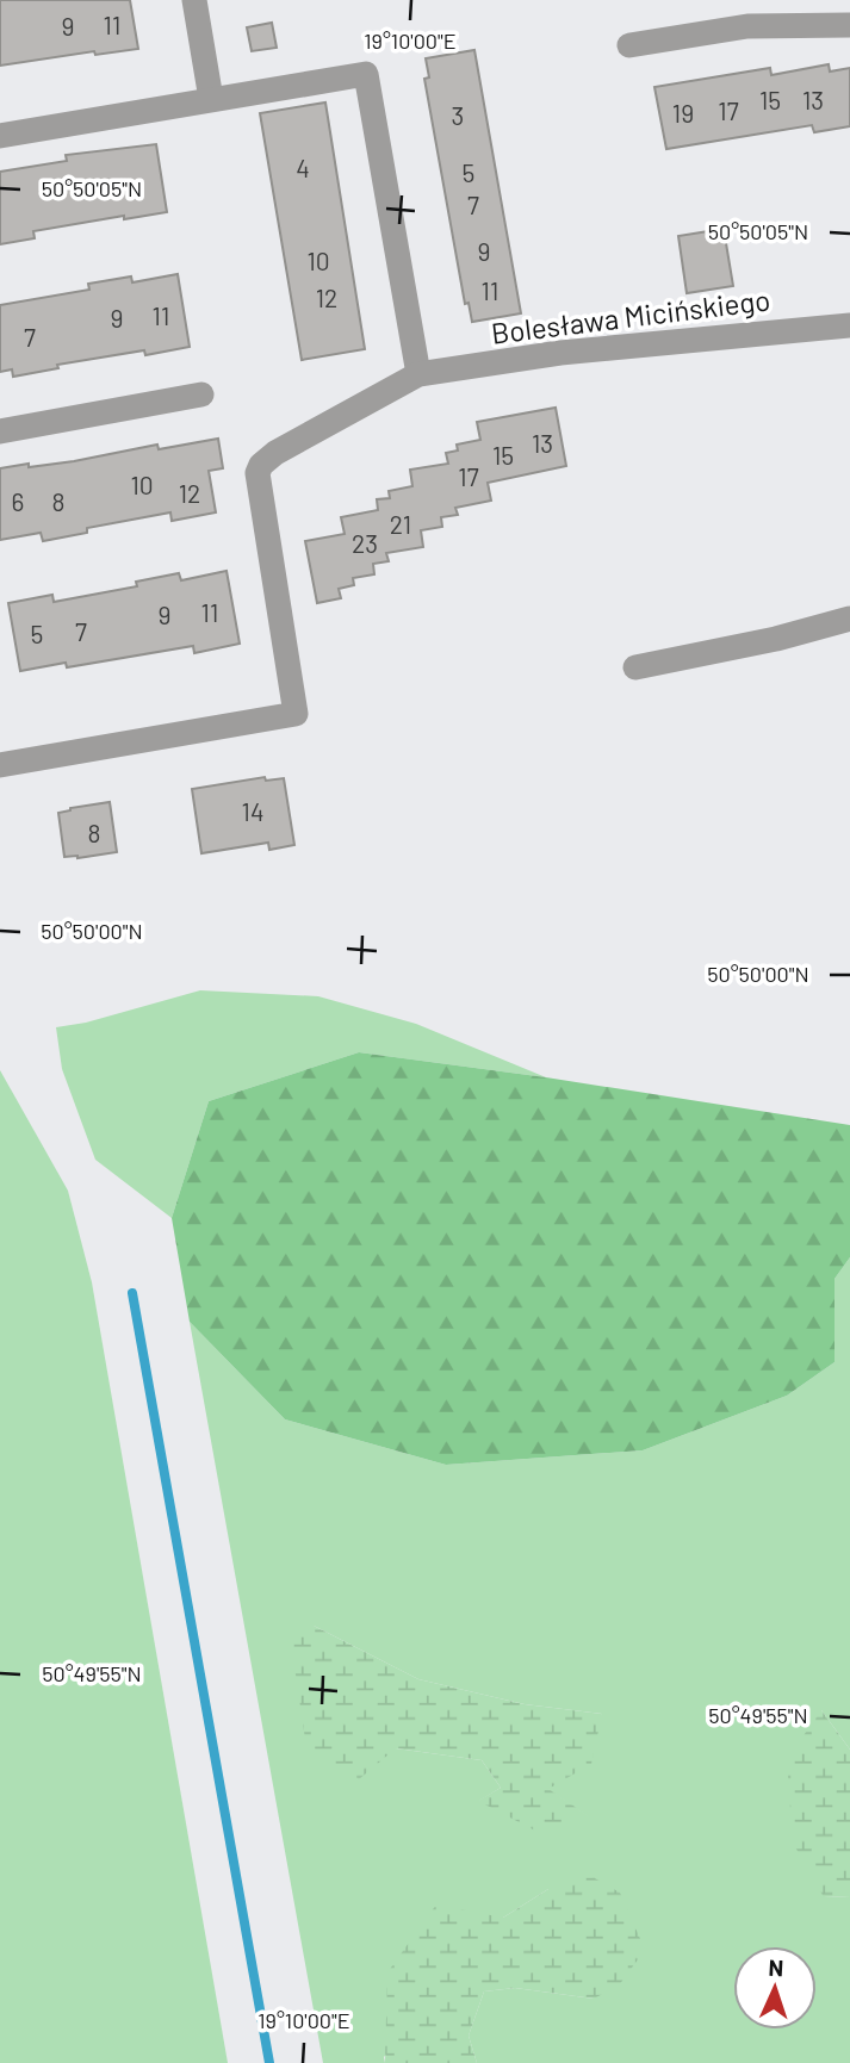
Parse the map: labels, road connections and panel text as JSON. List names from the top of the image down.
{
  "streets": {
    "street": ["Bolesława Micińskiego"]
  },
  "house_numbers": [
    "11",
    "9",
    "15",
    "13",
    "17",
    "19",
    "3",
    "4",
    "5",
    "7",
    "9",
    "10",
    "11",
    "12",
    "11",
    "9",
    "7",
    "13",
    "15",
    "17",
    "10",
    "12",
    "6",
    "8",
    "21",
    "23",
    "11",
    "9",
    "7",
    "5",
    "14",
    "8"
  ],
  "north": "top",
  "coordinates": [
    "19°10'00\"E",
    "50°50'05\"N",
    "50°50'00\"N",
    "50°49'55\"N"
  ]
}
